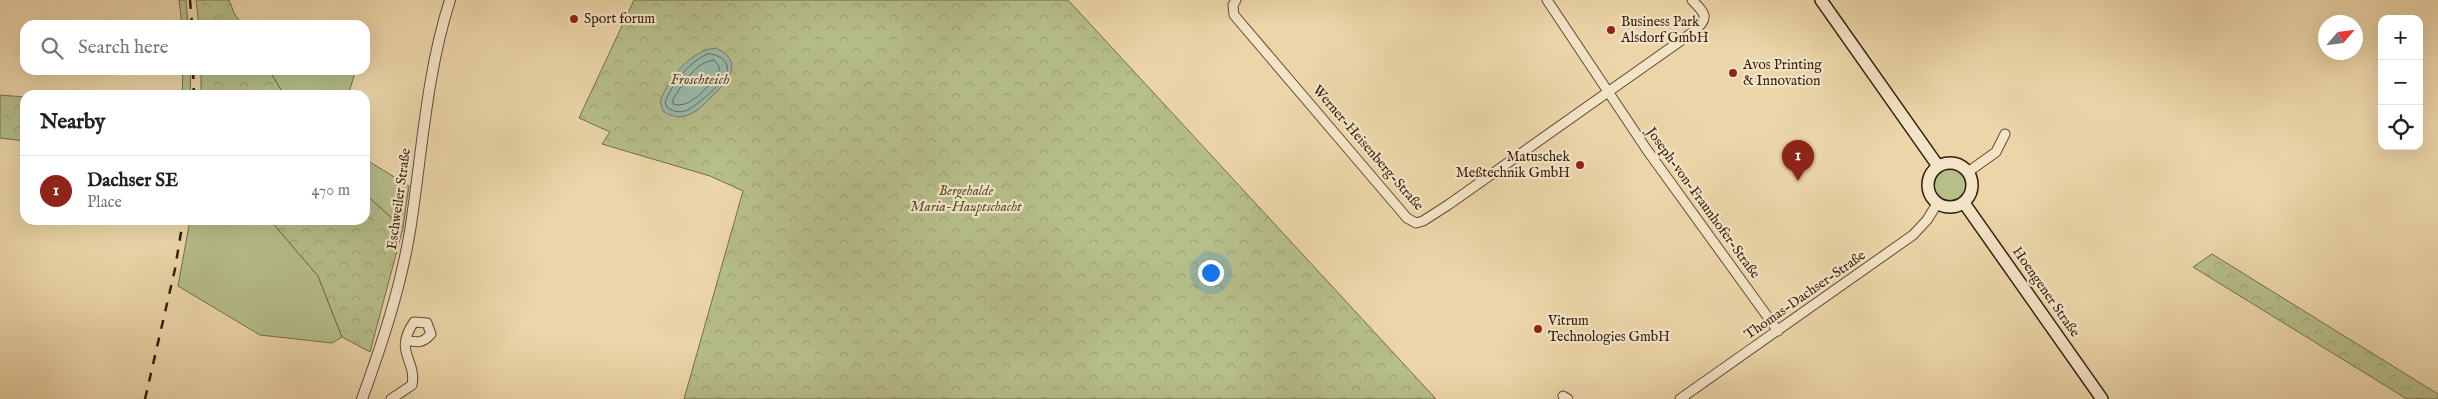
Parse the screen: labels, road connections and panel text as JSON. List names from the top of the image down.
{
  "streets": {
    "main road": ["Hoengener Straße"],
    "street": [
      "Werner-Heisenberg-Straße",
      "Eschweiler Straße",
      "Joseph-von-Fraunhofer-Straße",
      "Thomas-Dachser-Straße"
    ]
  },
  "crossings": [
    ["Werner-Heisenberg-Straße", "Joseph-von-Fraunhofer-Straße"],
    ["Joseph-von-Fraunhofer-Straße", "Thomas-Dachser-Straße"],
    ["Hoengener Straße", "Thomas-Dachser-Straße"]
  ],
  "water": ["Froschteich"],
  "parks": ["Bergehalde Maria-Hauptschacht"],
  "places": [
    "Sport forum",
    "Business Park Alsdorf GmbH",
    "Avos Printing & Innovation",
    "Matuschek Meßtechnik GmbH",
    "Vitrum Technologies GmbH"
  ],
  "north": "top right",
  "page": {
    "map_buttons": ["+", "−"],
    "search": "Search here",
    "heading": "Nearby",
    "pins": "1",
    "list": [
      {
        "mark": "1",
        "name": "Dachser SE",
        "note": "Place",
        "value": "470 m"
      }
    ]
  }
}
